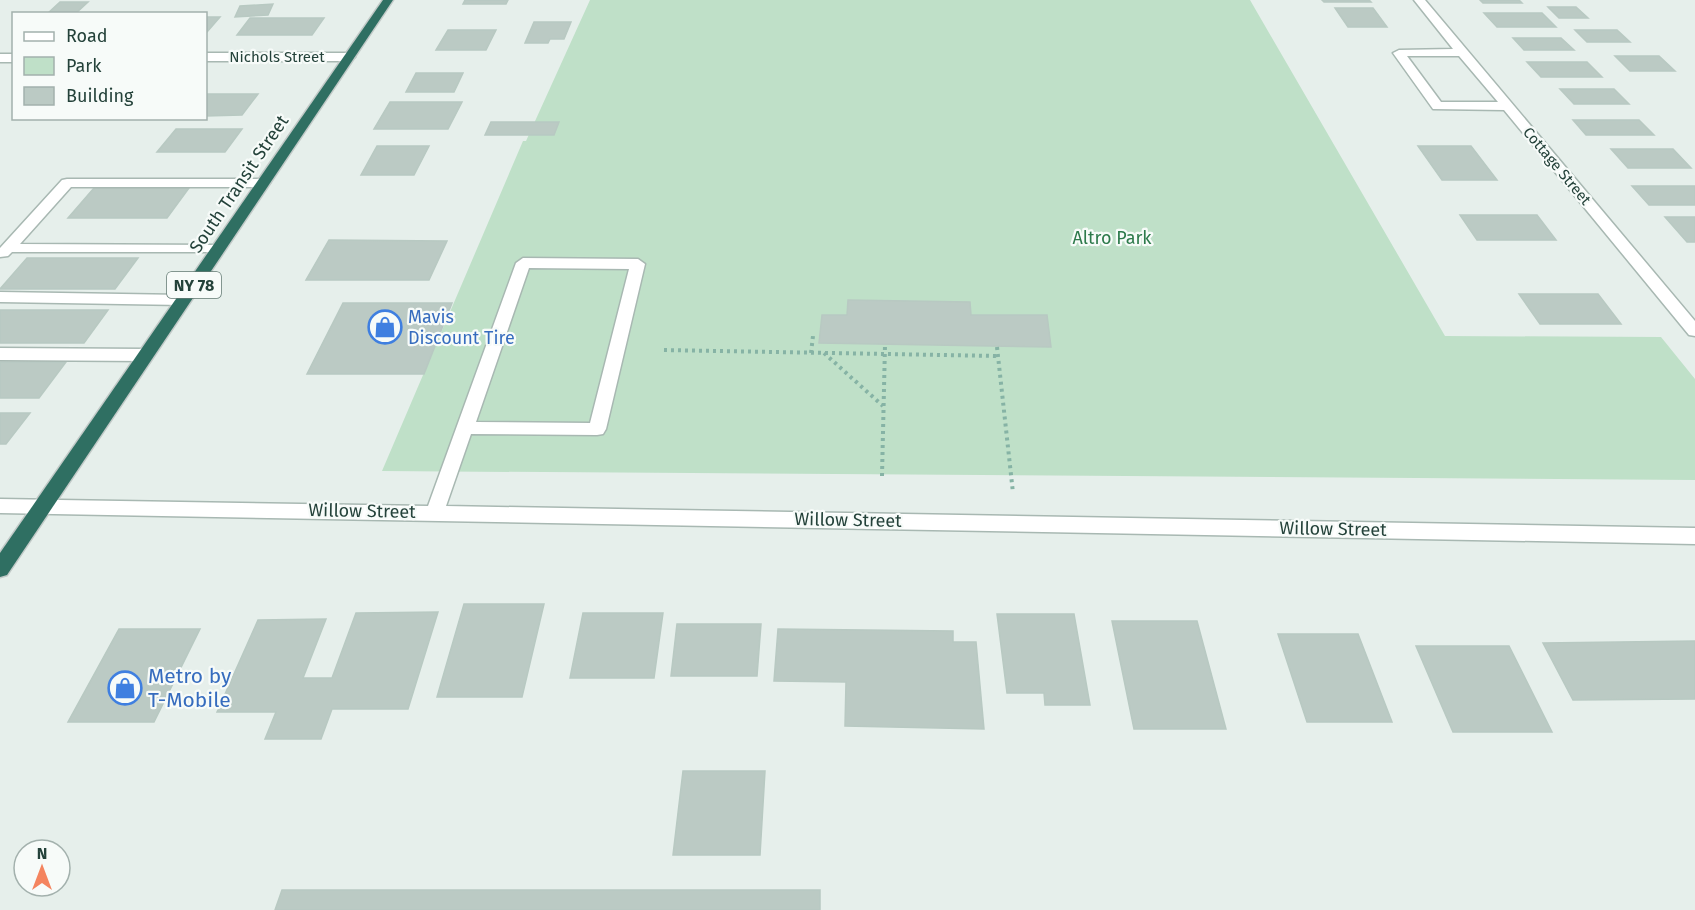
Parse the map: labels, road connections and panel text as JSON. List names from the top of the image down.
{
  "streets": {
    "highway": ["South Transit Street", "NY 78"],
    "street": ["Nichols Street", "Cottage Street", "Willow Street"]
  },
  "crossings": [
    ["Nichols Street", "South Transit Street"],
    ["South Transit Street", "Willow Street"]
  ],
  "parks": ["Altro Park"],
  "places": {
    "shop": ["Mavis Discount Tire", "Metro by T-Mobile"]
  },
  "legend": ["Road", "Park", "Building"],
  "north": "top"
}
